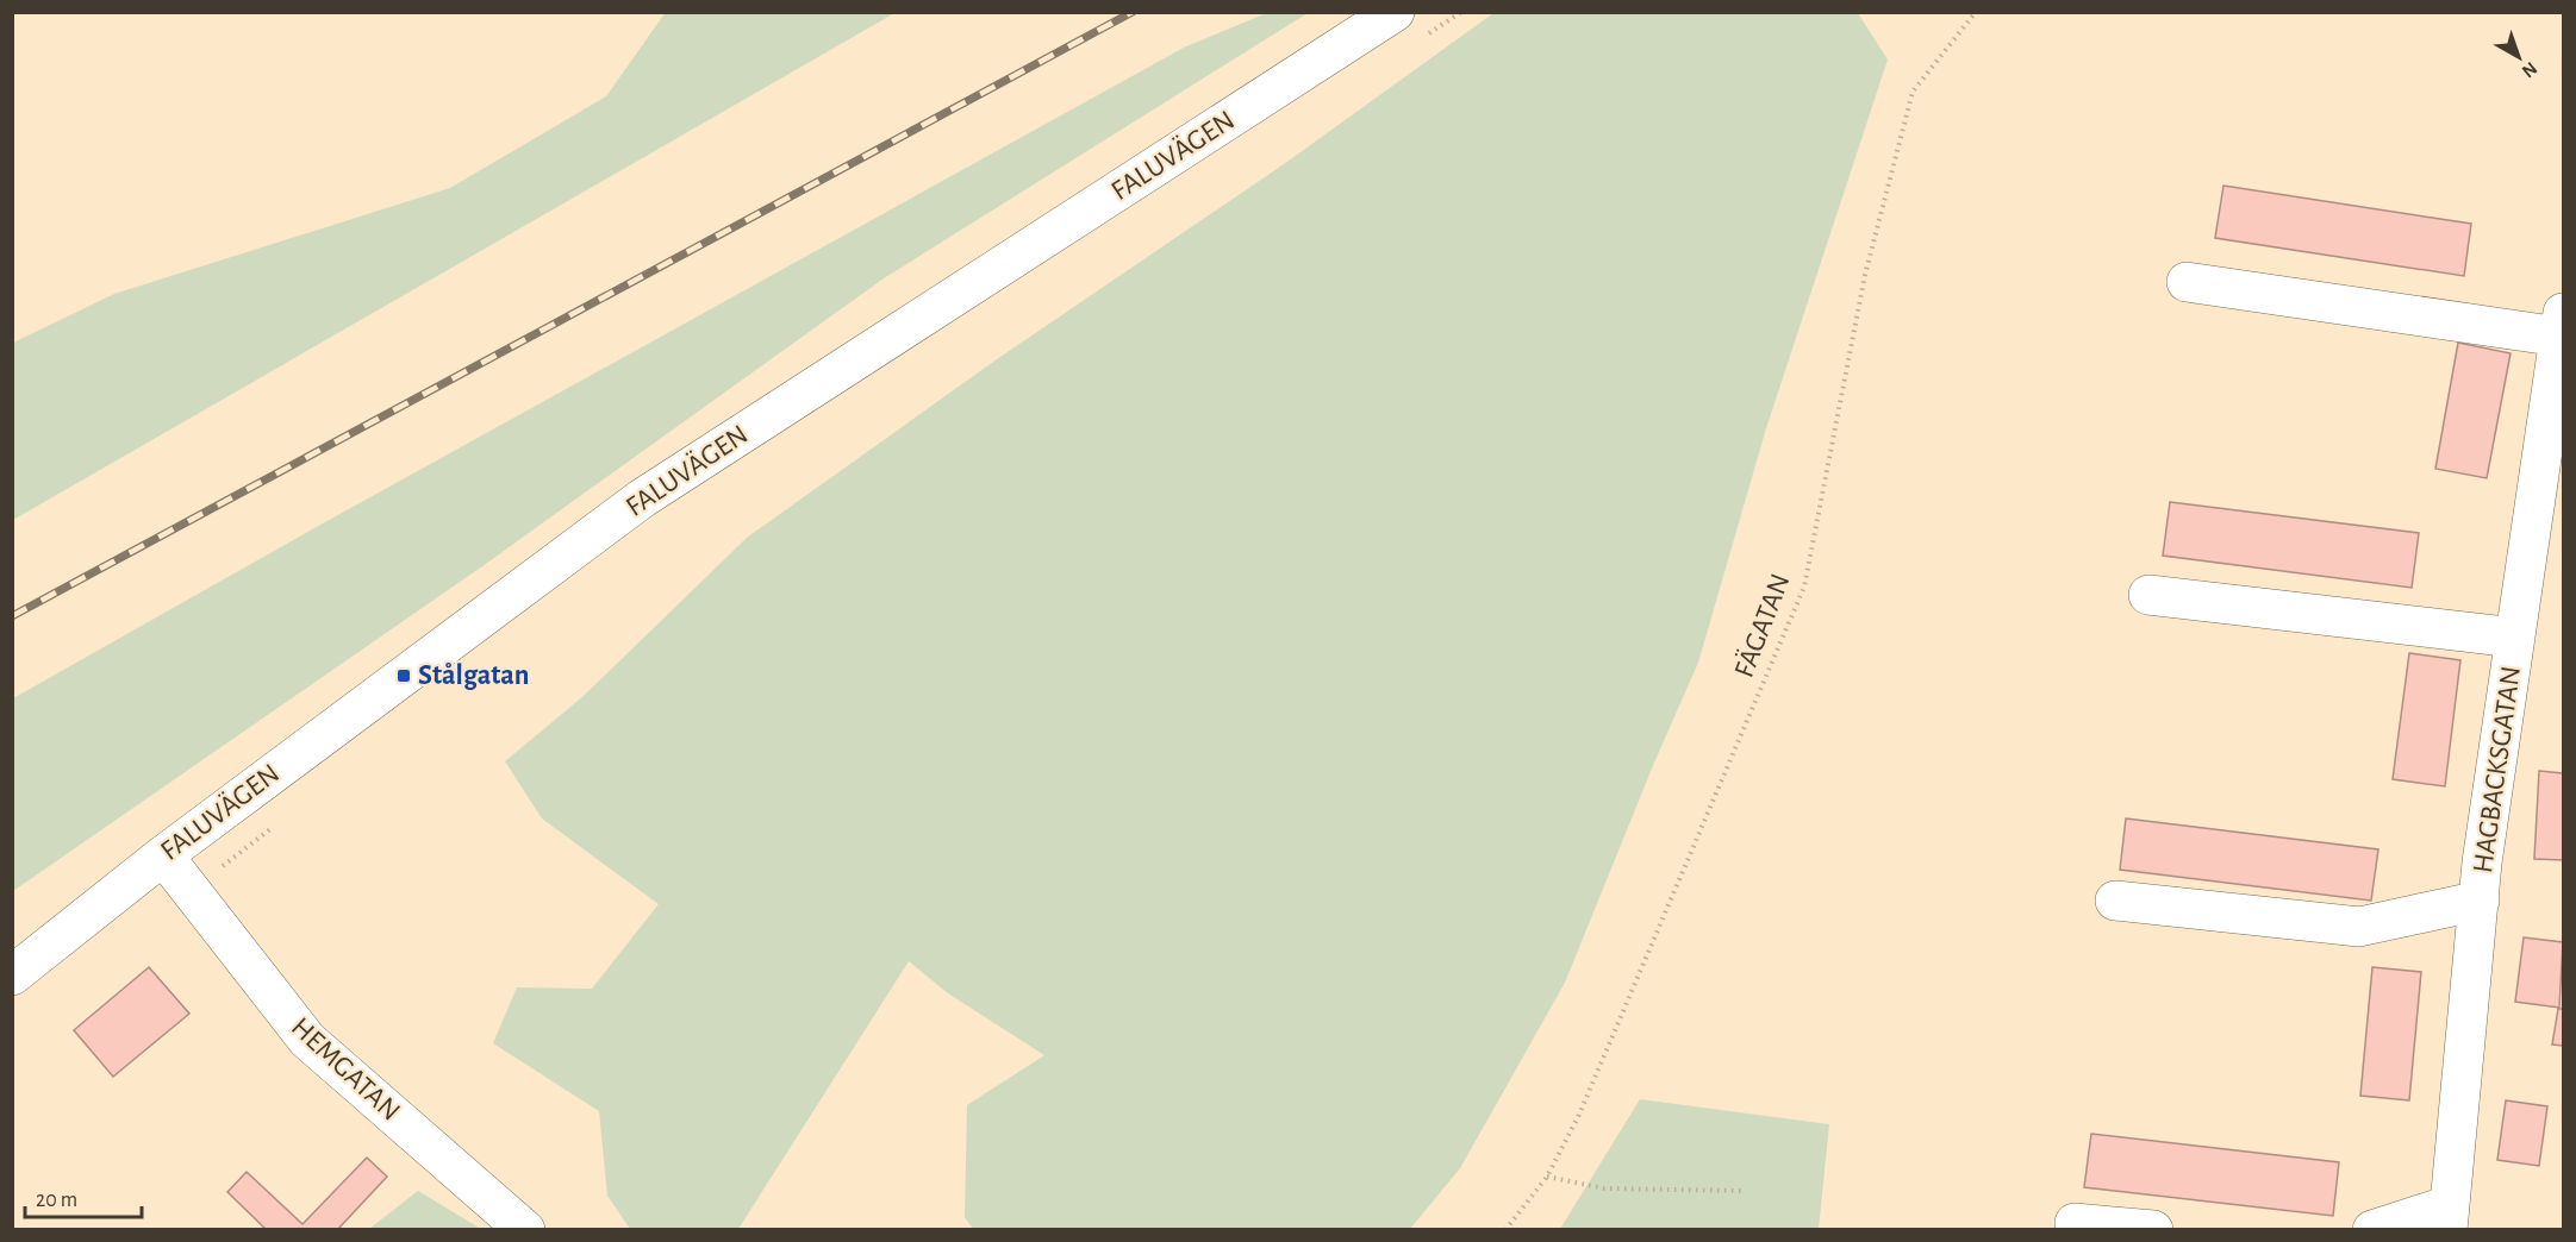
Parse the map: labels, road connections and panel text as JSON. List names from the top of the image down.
{
  "streets": {
    "street": ["FALUVÄGEN", "HAGBACKSGATAN", "HEMGATAN"],
    "path": ["FÄGATAN"]
  },
  "crossings": [
    ["FALUVÄGEN", "HEMGATAN"]
  ],
  "places": {
    "transit": ["Stålgatan"]
  },
  "scale_bar": "20 m",
  "north": "bottom right"
}
